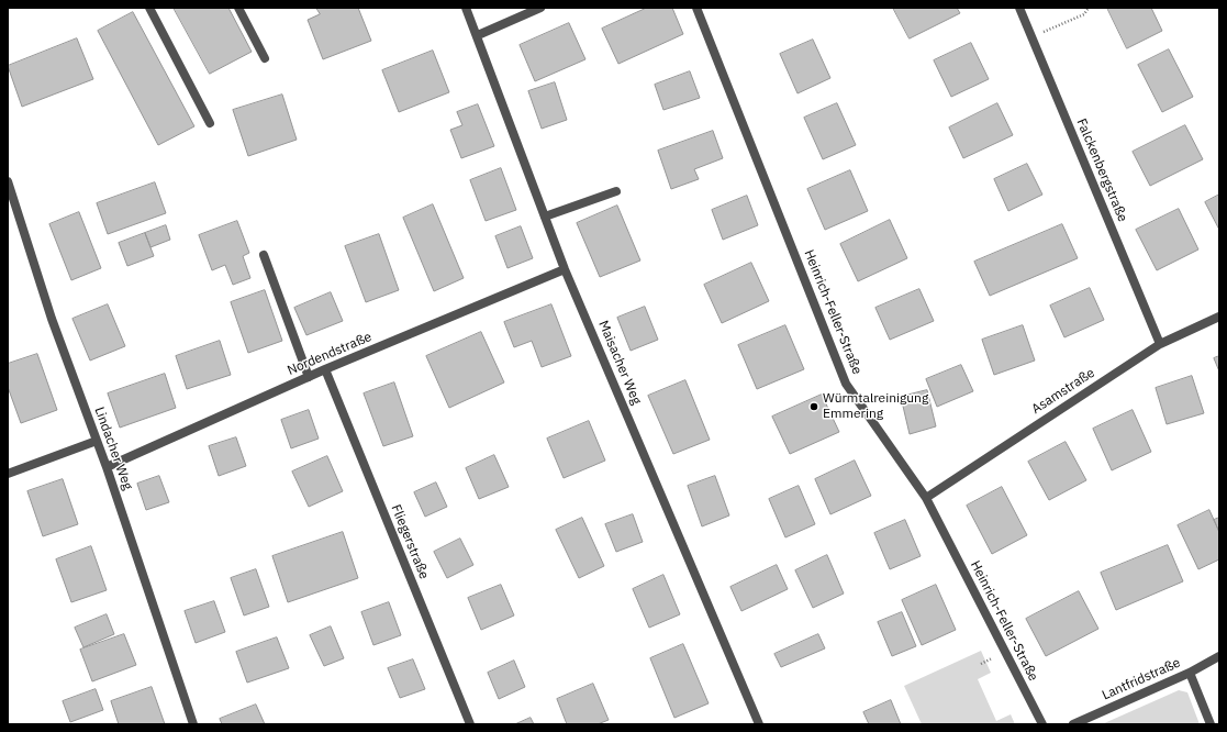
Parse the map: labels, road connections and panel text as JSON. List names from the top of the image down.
{
  "streets": {
    "street": [
      "Falckenbergstraße",
      "Heinrich-Feller-Straße",
      "Nordendstraße",
      "Maisacher Weg",
      "Asamstraße",
      "Lindacher Weg",
      "Fliegerstraße",
      "Lantfridstraße"
    ]
  },
  "crossings": [
    ["Falckenbergstraße", "Asamstraße"],
    ["Heinrich-Feller-Straße", "Asamstraße"],
    ["Nordendstraße", "Maisacher Weg"],
    ["Nordendstraße", "Lindacher Weg"],
    ["Nordendstraße", "Fliegerstraße"]
  ],
  "places": ["Würmtalreinigung Emmering"]
}
